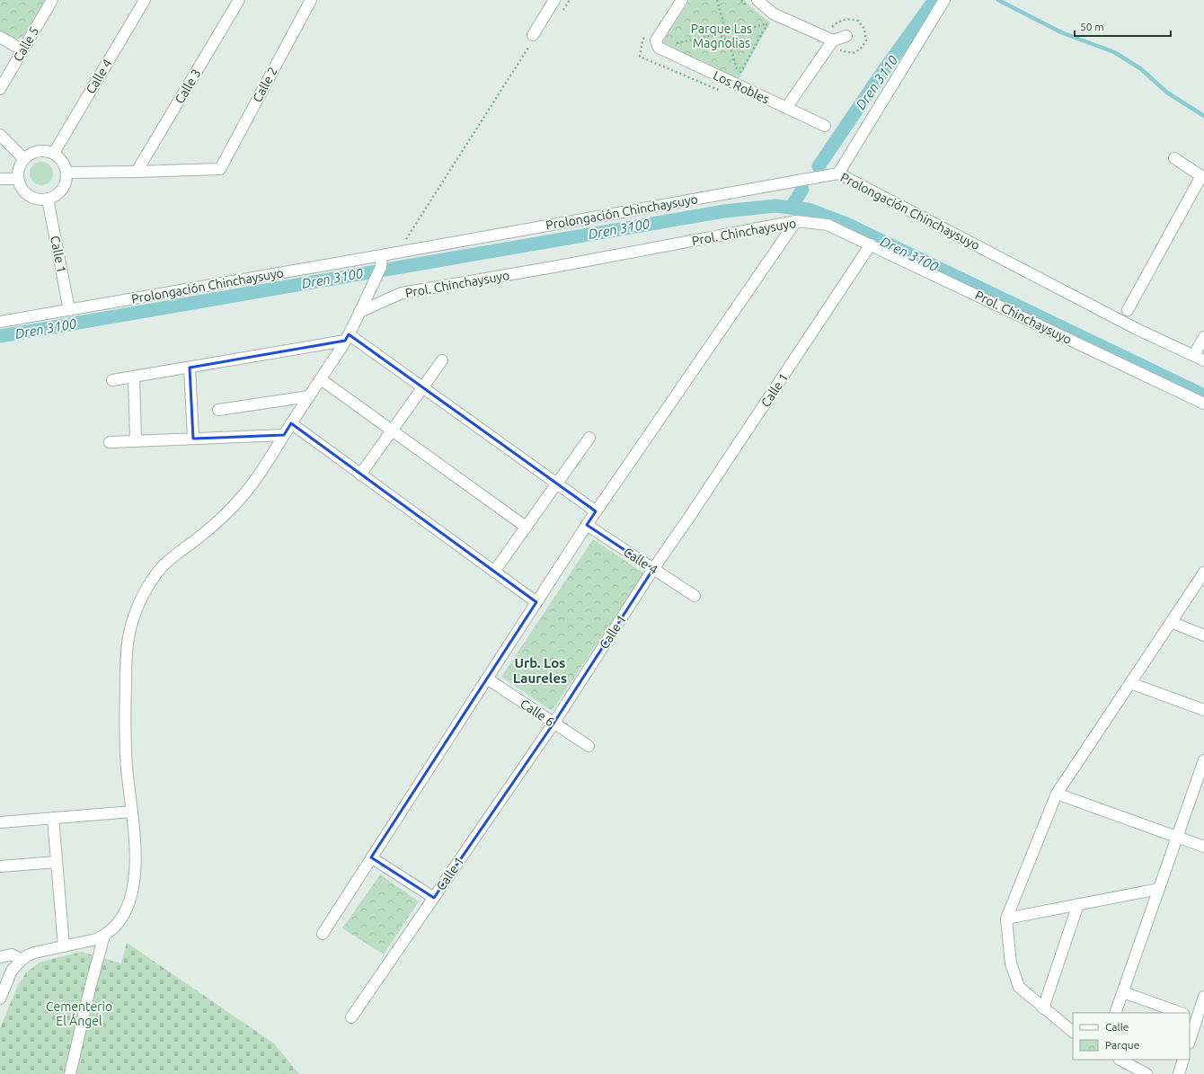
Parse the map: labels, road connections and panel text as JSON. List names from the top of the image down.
{
  "streets": {
    "street": [
      "Calle 5",
      "Calle 4",
      "Calle 2",
      "Calle 3",
      "Los Robles",
      "Prolongación Chinchaysuyo",
      "Prol. Chinchaysuyo",
      "Calle 1",
      "Calle 6"
    ]
  },
  "crossings": [
    ["Calle 4", "Calle 1"],
    ["Calle 2", "Calle 3"],
    ["Prolongación Chinchaysuyo", "Calle 1"],
    ["Prol. Chinchaysuyo", "Calle 1"],
    ["Calle 1", "Calle 6"]
  ],
  "districts": ["Urb. Los Laureles"],
  "water": ["Dren 3110", "Dren 3100"],
  "parks": ["Parque Las Magnolias", "Cementerio El Ángel"],
  "legend": ["Calle", "Parque"],
  "scale_bar": "50 m"
}
